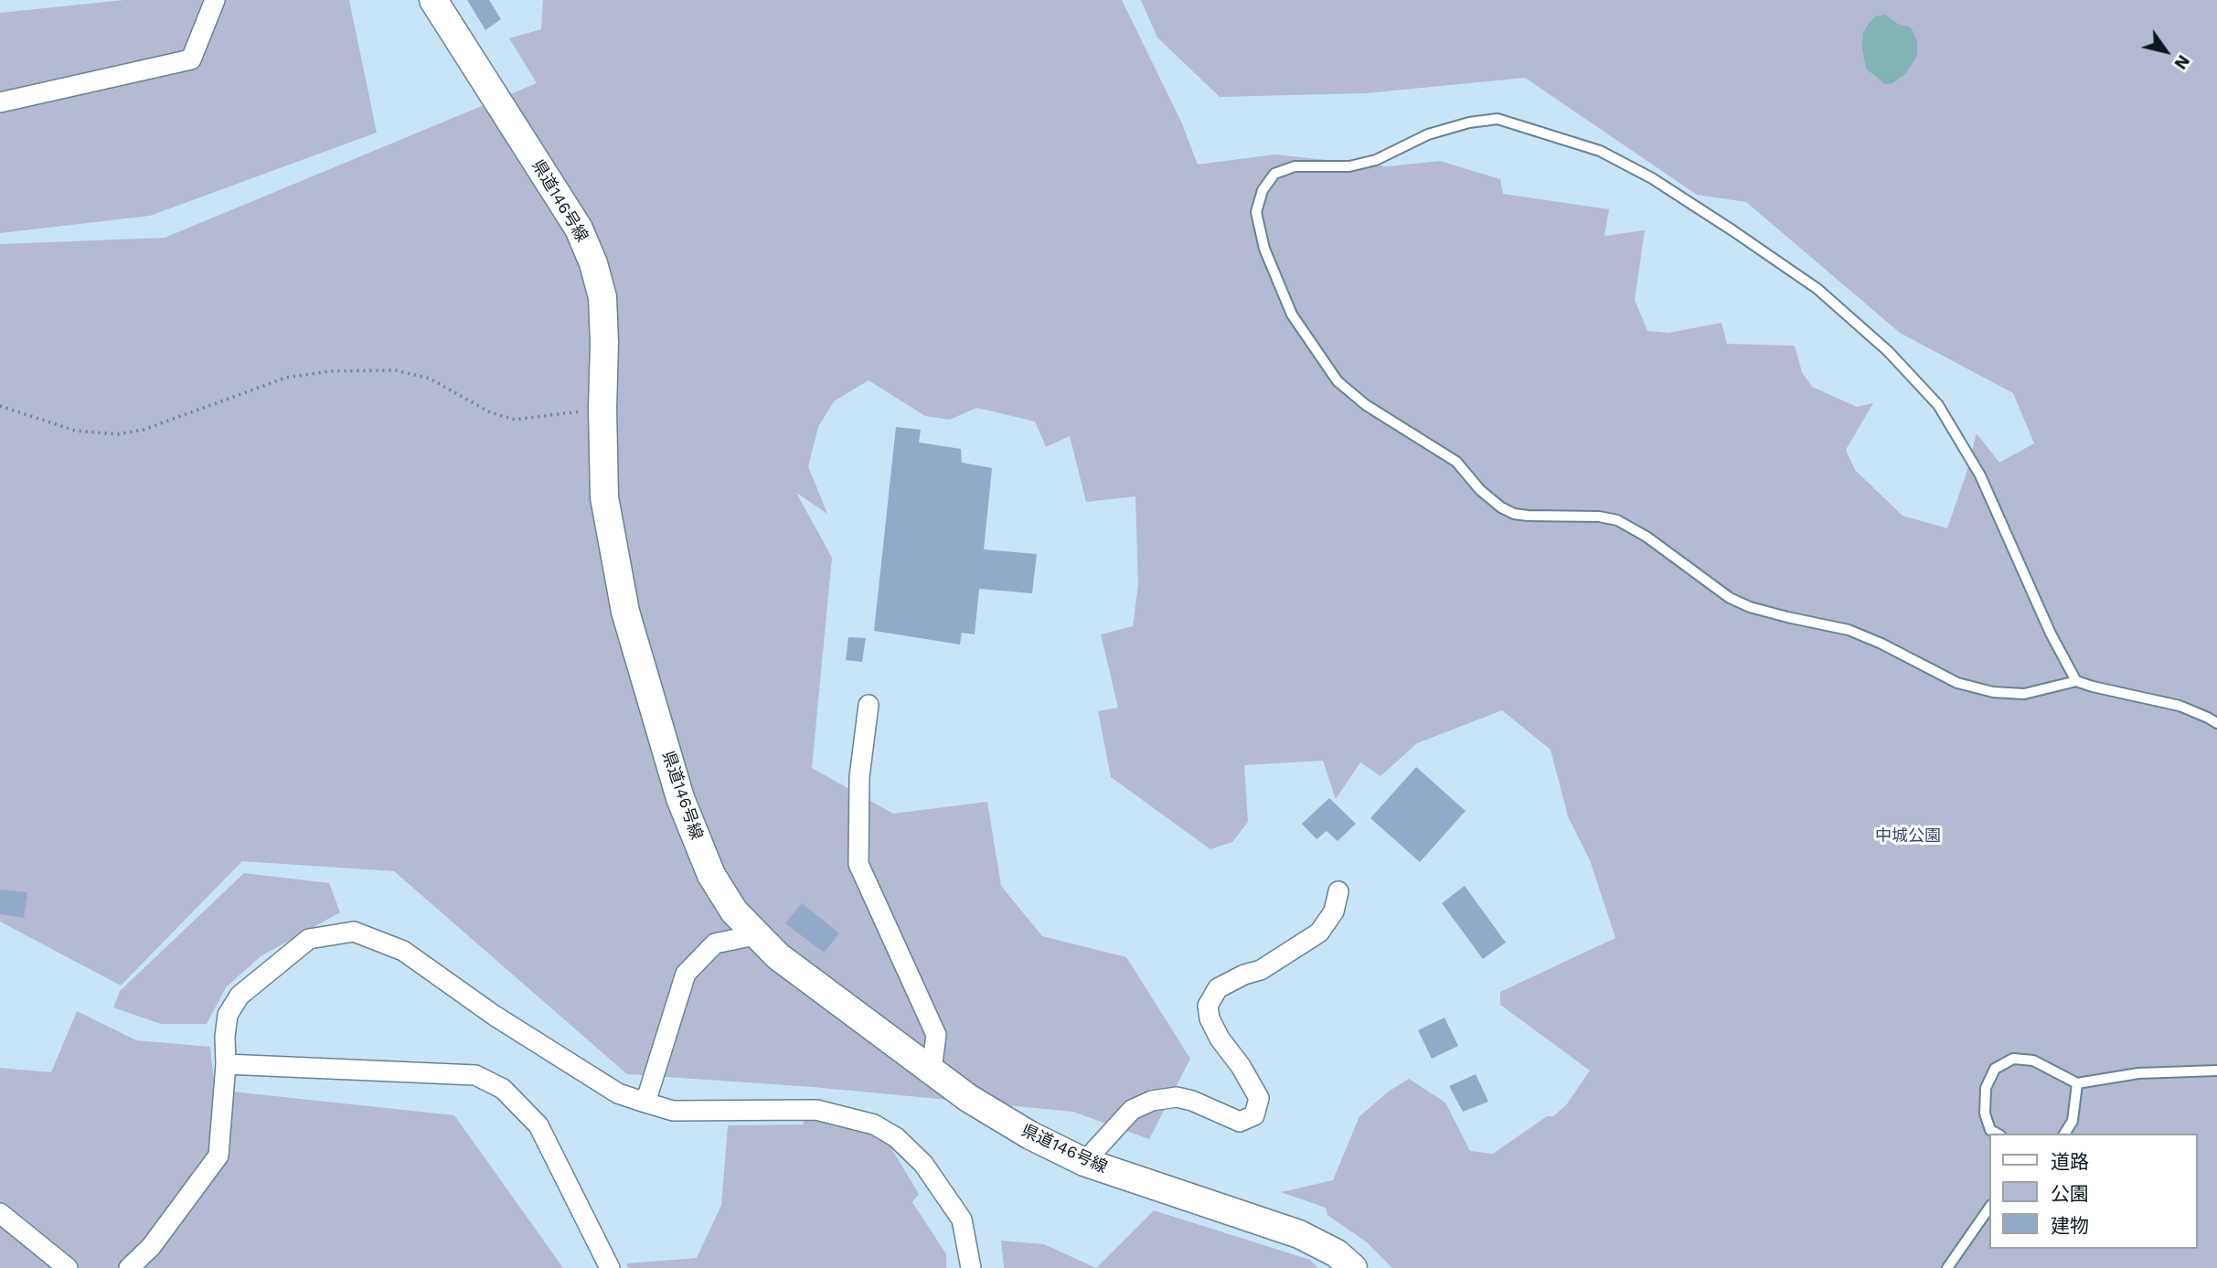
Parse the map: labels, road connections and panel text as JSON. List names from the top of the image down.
{
  "streets": {
    "main road": ["県道146号線"]
  },
  "parks": ["中城公園"],
  "legend": ["道路", "公園", "建物"],
  "north": "bottom right"
}
